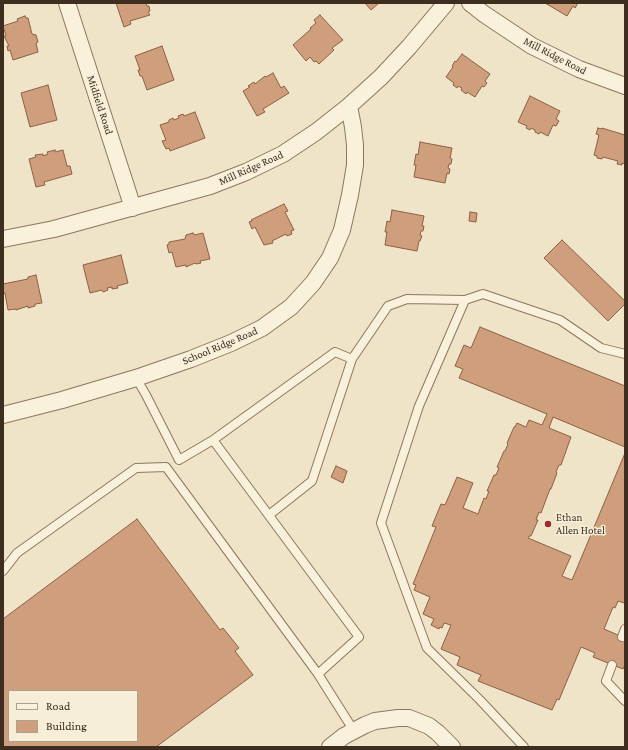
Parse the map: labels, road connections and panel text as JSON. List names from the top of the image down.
{
  "streets": {
    "street": ["Mill Ridge Road", "Midfield Road", "School Ridge Road"]
  },
  "crossings": [
    ["Mill Ridge Road", "Midfield Road"],
    ["Mill Ridge Road", "School Ridge Road"]
  ],
  "places": ["Ethan Allen Hotel"],
  "legend": ["Road", "Building"]
}
